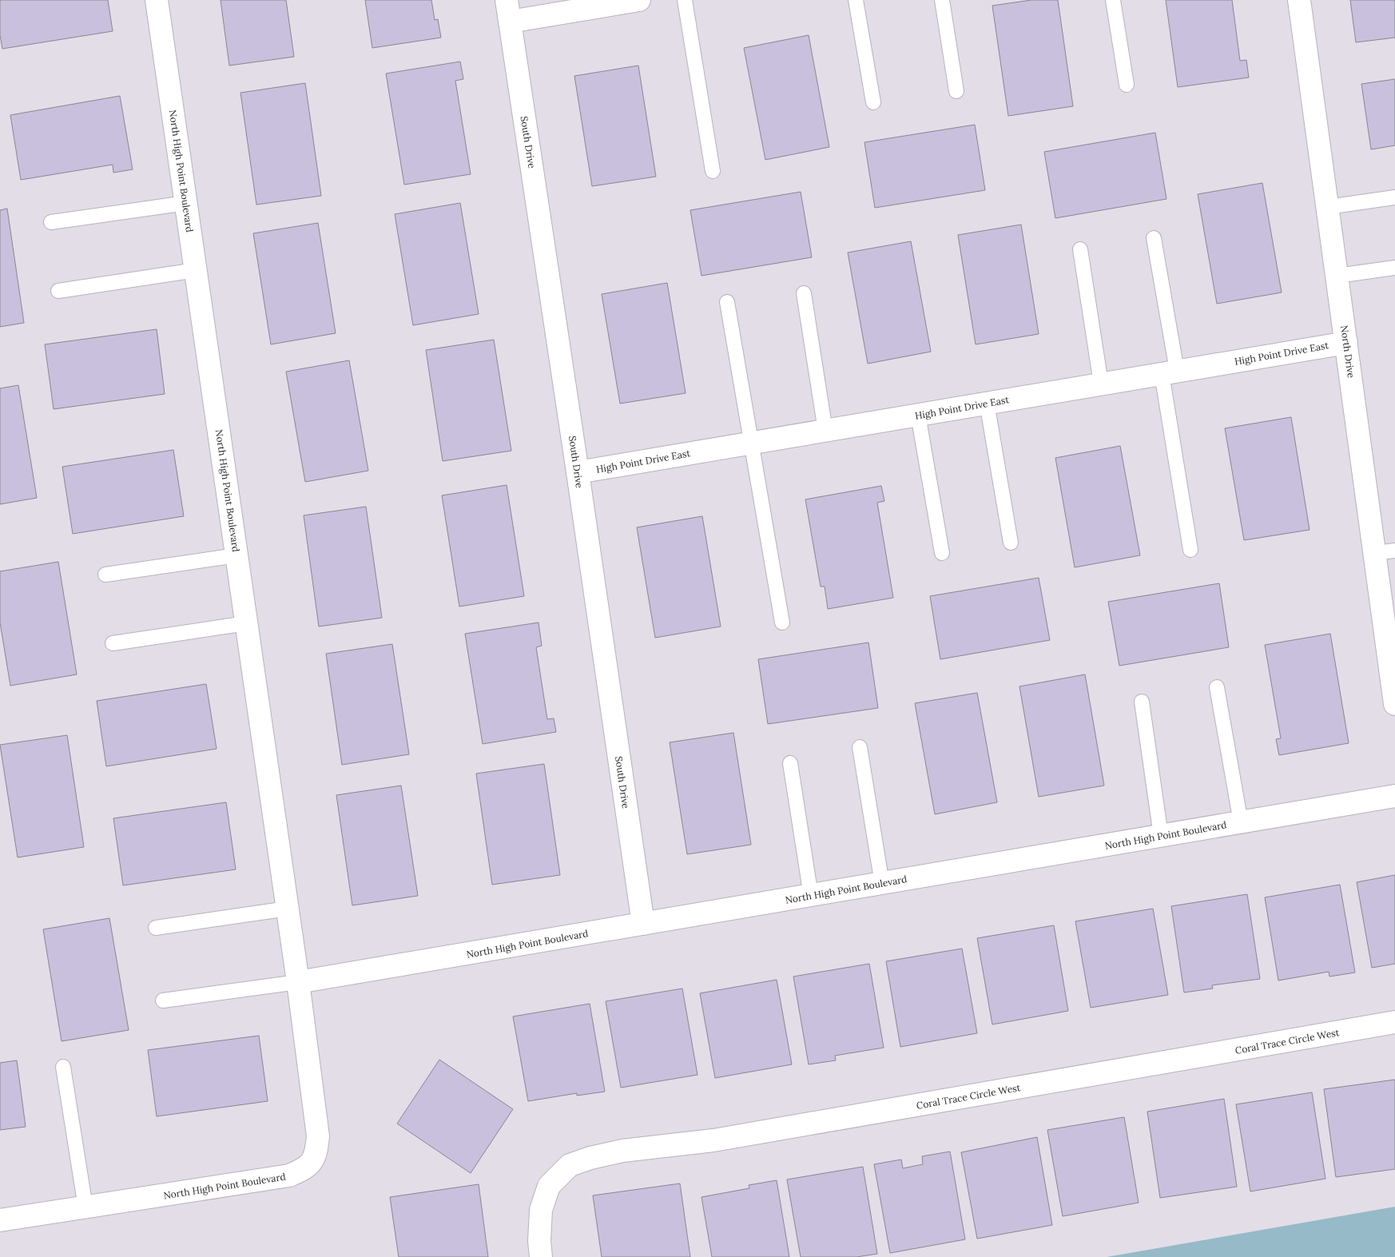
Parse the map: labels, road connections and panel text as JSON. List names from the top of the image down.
{
  "streets": {
    "street": [
      "South Drive",
      "North High Point Boulevard",
      "North Drive",
      "High Point Drive East",
      "Coral Trace Circle West"
    ]
  },
  "crossings": [
    ["South Drive", "North High Point Boulevard"],
    ["South Drive", "High Point Drive East"],
    ["North Drive", "High Point Drive East"]
  ]
}
